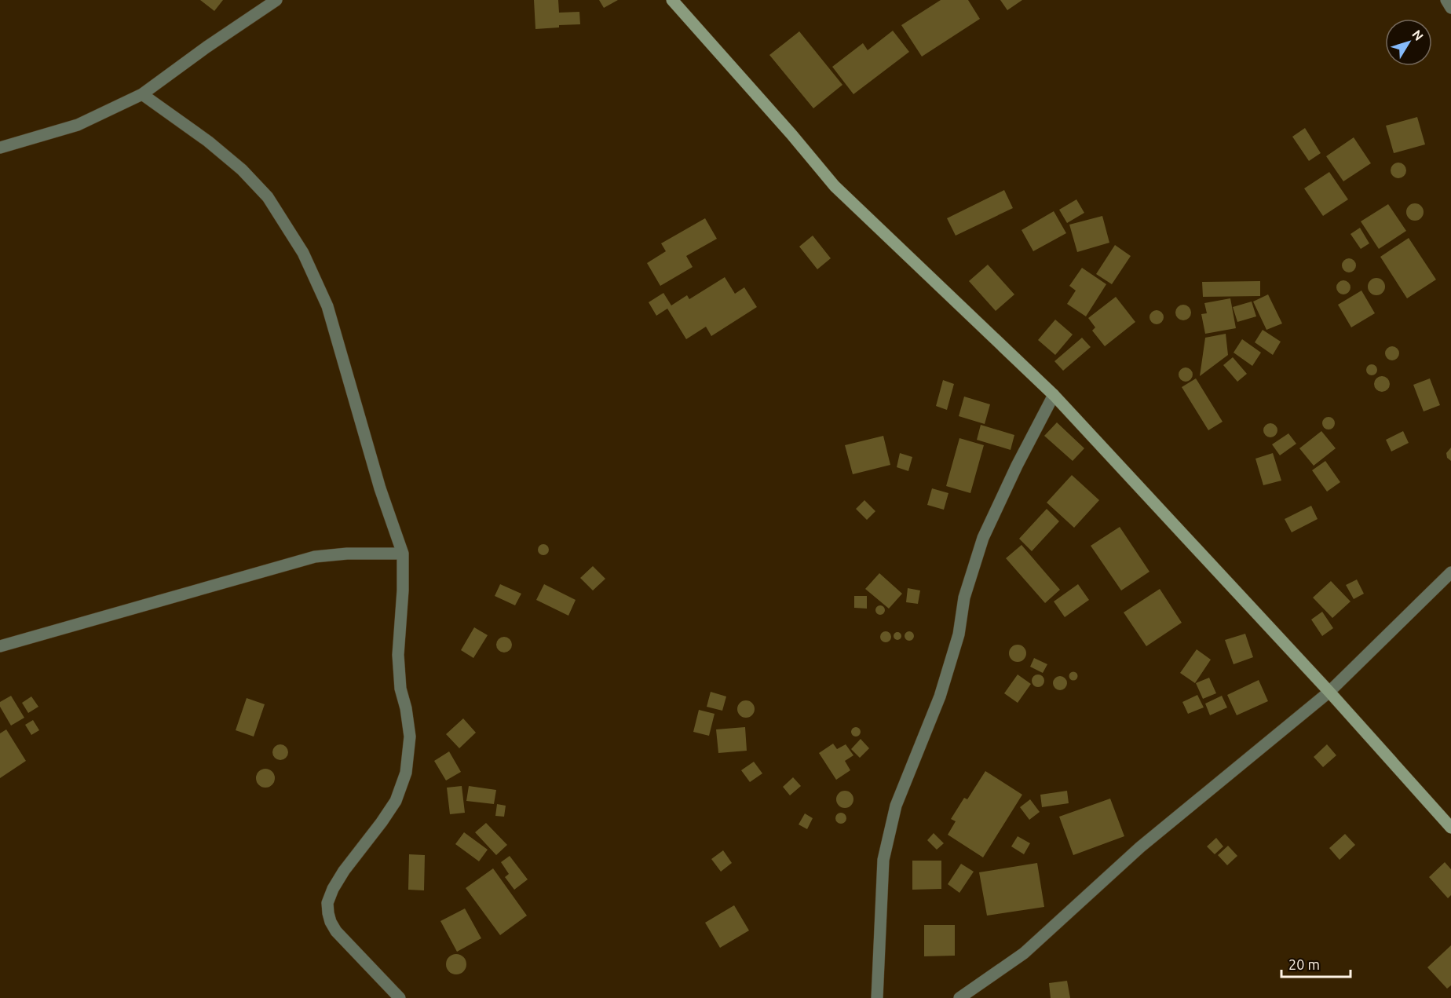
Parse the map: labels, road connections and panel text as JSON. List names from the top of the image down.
{
  "scale_bar": "20 m",
  "north": "top right"
}
